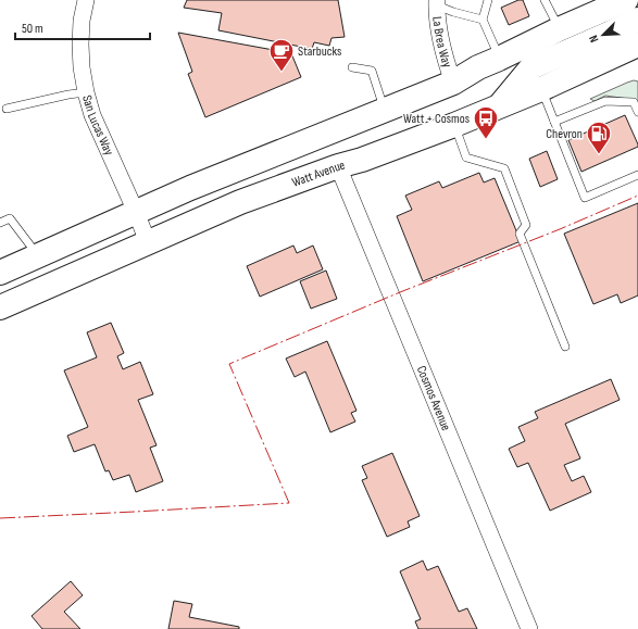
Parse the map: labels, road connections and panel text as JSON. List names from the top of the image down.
{
  "streets": {
    "main road": ["Watt Avenue"],
    "street": ["La Brea Way", "San Lucas Way", "Cosmos Avenue"]
  },
  "crossings": [
    ["San Lucas Way", "Watt Avenue"],
    ["Watt Avenue", "Cosmos Avenue"]
  ],
  "places": {
    "cafe": ["Starbucks"],
    "bus stop": ["Watt + Cosmos"],
    "fuel station": ["Chevron"]
  },
  "scale_bar": "50 m",
  "north": "bottom left"
}
